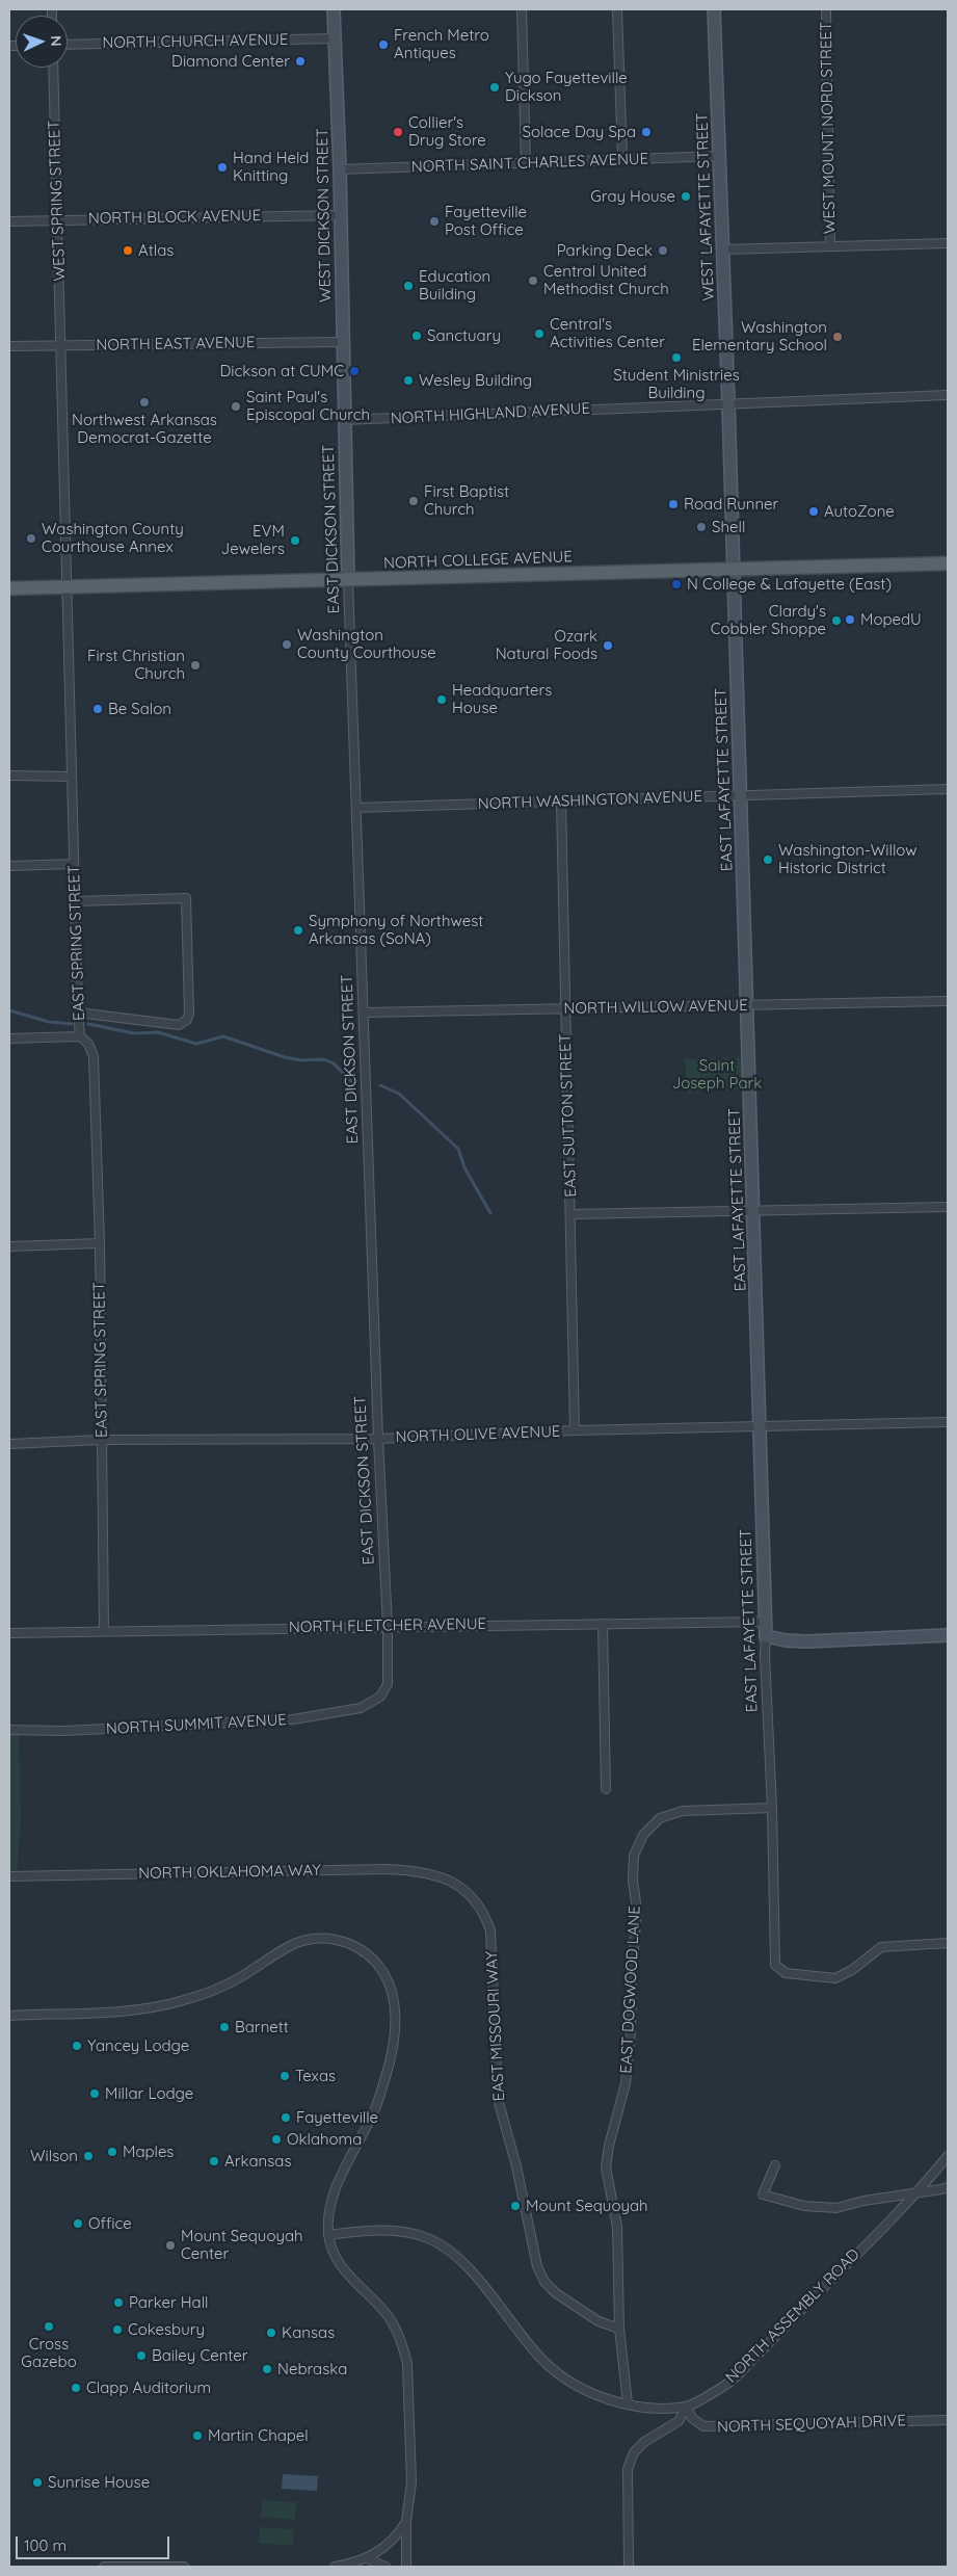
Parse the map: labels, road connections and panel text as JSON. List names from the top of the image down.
{
  "streets": {
    "main road": [
      "WEST LAFAYETTE STREET",
      "WEST DICKSON STREET",
      "EAST DICKSON STREET",
      "NORTH COLLEGE AVENUE",
      "EAST LAFAYETTE STREET"
    ],
    "street": [
      "NORTH CHURCH AVENUE",
      "WEST MOUNT NORD STREET",
      "NORTH SAINT CHARLES AVENUE",
      "WEST SPRING STREET",
      "NORTH BLOCK AVENUE",
      "NORTH EAST AVENUE",
      "NORTH HIGHLAND AVENUE",
      "NORTH WASHINGTON AVENUE",
      "EAST SPRING STREET",
      "NORTH WILLOW AVENUE",
      "EAST SUTTON STREET",
      "NORTH OLIVE AVENUE",
      "NORTH FLETCHER AVENUE",
      "NORTH SUMMIT AVENUE",
      "NORTH OKLAHOMA WAY",
      "EAST DOGWOOD LANE",
      "EAST MISSOURI WAY",
      "NORTH ASSEMBLY ROAD",
      "NORTH SEQUOYAH DRIVE"
    ]
  },
  "crossings": [
    ["NORTH CHURCH AVENUE", "WEST DICKSON STREET"],
    ["NORTH SAINT CHARLES AVENUE", "WEST LAFAYETTE STREET"],
    ["NORTH SAINT CHARLES AVENUE", "WEST DICKSON STREET"],
    ["WEST SPRING STREET", "NORTH BLOCK AVENUE"],
    ["WEST SPRING STREET", "NORTH EAST AVENUE"],
    ["WEST SPRING STREET", "EAST SPRING STREET"],
    ["WEST LAFAYETTE STREET", "NORTH HIGHLAND AVENUE"],
    ["WEST LAFAYETTE STREET", "EAST LAFAYETTE STREET"],
    ["WEST DICKSON STREET", "NORTH BLOCK AVENUE"],
    ["WEST DICKSON STREET", "NORTH EAST AVENUE"],
    ["WEST DICKSON STREET", "NORTH HIGHLAND AVENUE"],
    ["WEST DICKSON STREET", "EAST DICKSON STREET"],
    ["NORTH EAST AVENUE", "EAST SPRING STREET"],
    ["NORTH HIGHLAND AVENUE", "EAST DICKSON STREET"],
    ["NORTH HIGHLAND AVENUE", "EAST LAFAYETTE STREET"],
    ["EAST DICKSON STREET", "NORTH COLLEGE AVENUE"],
    ["EAST DICKSON STREET", "NORTH WASHINGTON AVENUE"],
    ["EAST DICKSON STREET", "NORTH WILLOW AVENUE"],
    ["EAST DICKSON STREET", "NORTH OLIVE AVENUE"],
    ["EAST DICKSON STREET", "NORTH FLETCHER AVENUE"],
    ["EAST DICKSON STREET", "NORTH SUMMIT AVENUE"],
    ["NORTH COLLEGE AVENUE", "EAST LAFAYETTE STREET"],
    ["NORTH COLLEGE AVENUE", "EAST SPRING STREET"],
    ["EAST LAFAYETTE STREET", "NORTH WASHINGTON AVENUE"],
    ["EAST LAFAYETTE STREET", "NORTH WILLOW AVENUE"],
    ["EAST LAFAYETTE STREET", "NORTH OLIVE AVENUE"],
    ["EAST LAFAYETTE STREET", "NORTH FLETCHER AVENUE"],
    ["EAST LAFAYETTE STREET", "EAST DOGWOOD LANE"],
    ["NORTH WASHINGTON AVENUE", "EAST SUTTON STREET"],
    ["EAST SPRING STREET", "NORTH OLIVE AVENUE"],
    ["EAST SPRING STREET", "NORTH FLETCHER AVENUE"],
    ["NORTH WILLOW AVENUE", "EAST SUTTON STREET"],
    ["EAST SUTTON STREET", "NORTH OLIVE AVENUE"],
    ["NORTH OKLAHOMA WAY", "EAST MISSOURI WAY"],
    ["EAST DOGWOOD LANE", "EAST MISSOURI WAY"],
    ["NORTH ASSEMBLY ROAD", "NORTH SEQUOYAH DRIVE"]
  ],
  "parks": ["Saint Joseph Park"],
  "places": [
    "French Metro Antiques",
    "Diamond Center",
    "Yugo Fayetteville Dickson",
    "Collier's Drug Store",
    "Solace Day Spa",
    "Hand Held Knitting",
    "Gray House",
    "Fayetteville Post Office",
    "Atlas",
    "Parking Deck",
    "Central United Methodist Church",
    "Education Building",
    "Central's Activities Center",
    "Sanctuary",
    "Washington Elementary School",
    "Student Ministries Building",
    "Dickson at CUMC",
    "Wesley Building",
    "Northwest Arkansas Democrat-Gazette",
    "Saint Paul's Episcopal Church",
    "First Baptist Church",
    "Road Runner",
    "AutoZone",
    "Shell",
    "Washington County Courthouse Annex",
    "EVM Jewelers",
    "N College & Lafayette (East)",
    "MopedU",
    "Clardy's Cobbler Shoppe",
    "Washington County Courthouse",
    "Ozark Natural Foods",
    "First Christian Church",
    "Headquarters House",
    "Be Salon",
    "Washington-Willow Historic District",
    "Symphony of Northwest Arkansas (SoNA)",
    "Barnett",
    "Yancey Lodge",
    "Texas",
    "Millar Lodge",
    "Fayetteville",
    "Oklahoma",
    "Maples",
    "Wilson",
    "Arkansas",
    "Mount Sequoyah",
    "Office",
    "Mount Sequoyah Center",
    "Parker Hall",
    "Cross Gazebo",
    "Cokesbury",
    "Kansas",
    "Bailey Center",
    "Nebraska",
    "Clapp Auditorium",
    "Martin Chapel",
    "Sunrise House"
  ],
  "scale_bar": "100 m",
  "north": "right"
}
